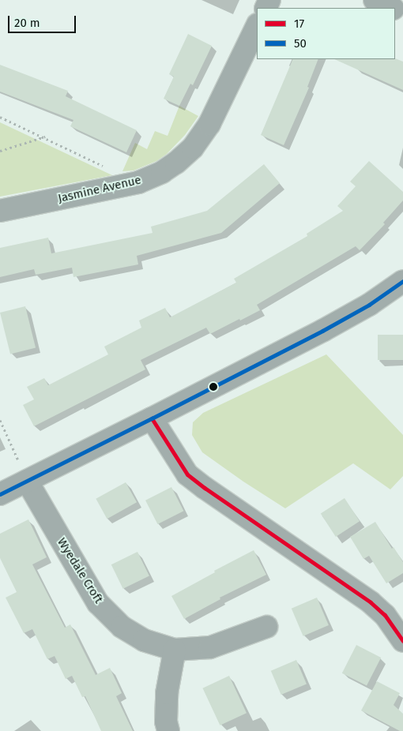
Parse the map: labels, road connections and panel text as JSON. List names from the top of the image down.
{
  "streets": {
    "street": ["Jasmine Avenue", "Wyedale Croft"]
  },
  "lines": ["transit line 50", "transit line 17"],
  "legend": ["17", "50"],
  "scale_bar": "20 m"
}
